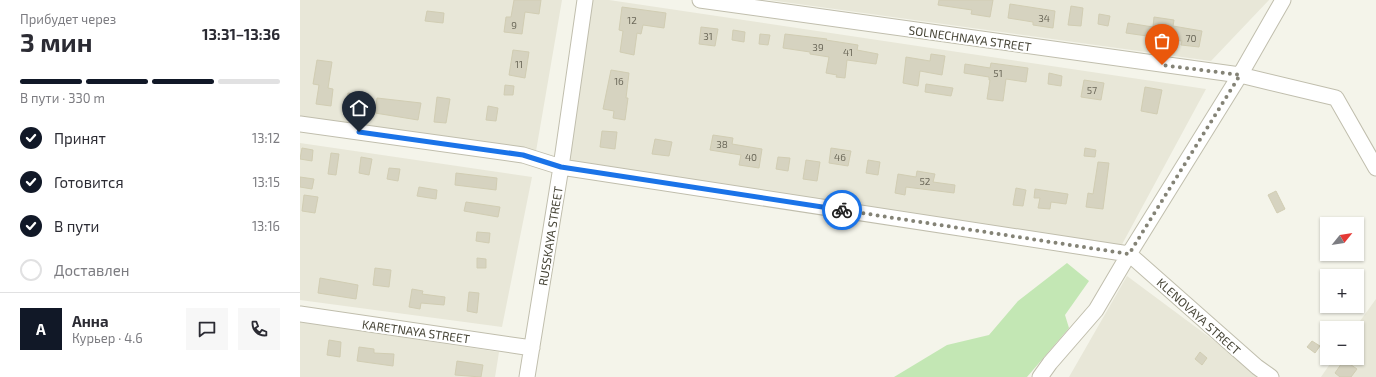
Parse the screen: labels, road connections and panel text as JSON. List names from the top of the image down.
{
  "streets": {
    "street": [
      "SOLNECHNAYA STREET",
      "RUSSKAYA STREET",
      "KLENOVAYA STREET",
      "KARETNAYA STREET"
    ]
  },
  "crossings": [
    ["RUSSKAYA STREET", "KARETNAYA STREET"]
  ],
  "house_numbers": [
    "34",
    "12",
    "9",
    "31",
    "70",
    "39",
    "41",
    "11",
    "51",
    "16",
    "57",
    "38",
    "40",
    "46",
    "52"
  ],
  "north": "top right",
  "page": {
    "heading": ["3 мин", "Прибудет через", "13:31–13:36"],
    "panel": ["Анна", "Курьер · 4.6"],
    "bar": "В пути · 330 m",
    "list": [
      ["Принят", "13:12"],
      ["Готовится", "13:15"],
      ["В пути", "13:16"],
      "Доставлен"
    ],
    "map_buttons": ["+", "−"],
    "round": "А"
  }
}
